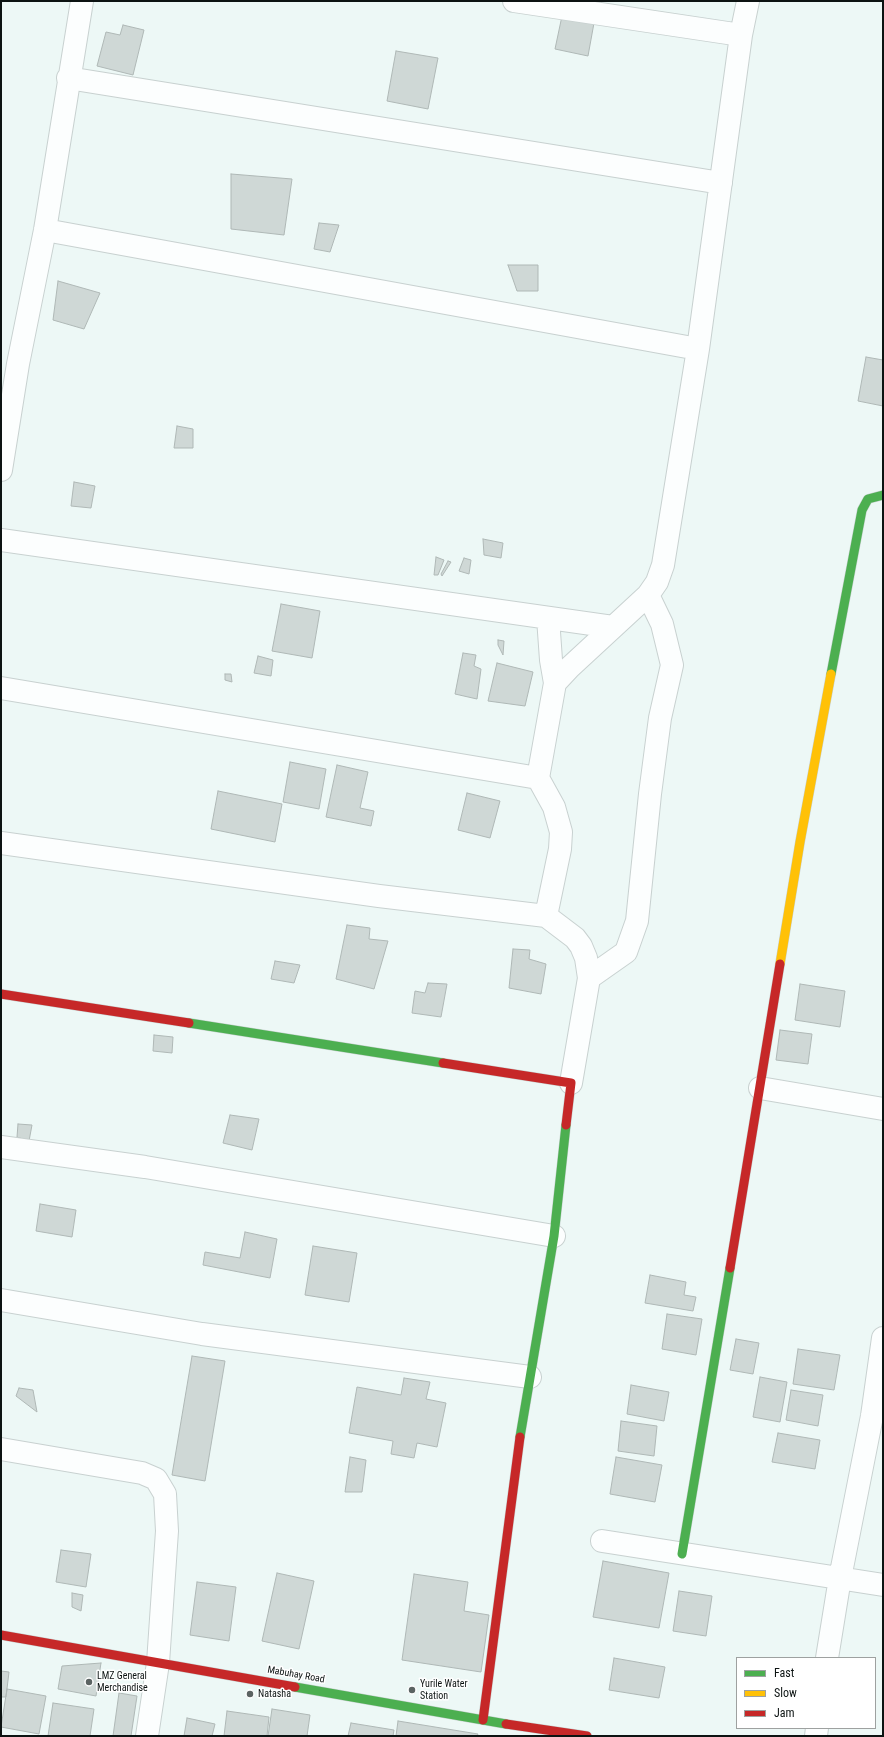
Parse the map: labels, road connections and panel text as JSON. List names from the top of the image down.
{
  "streets": {
    "street": ["Mabuhay Road"]
  },
  "places": ["LMZ General Merchandise", "Yurile Water Station", "Natasha"],
  "legend": ["Fast", "Slow", "Jam"]
}
